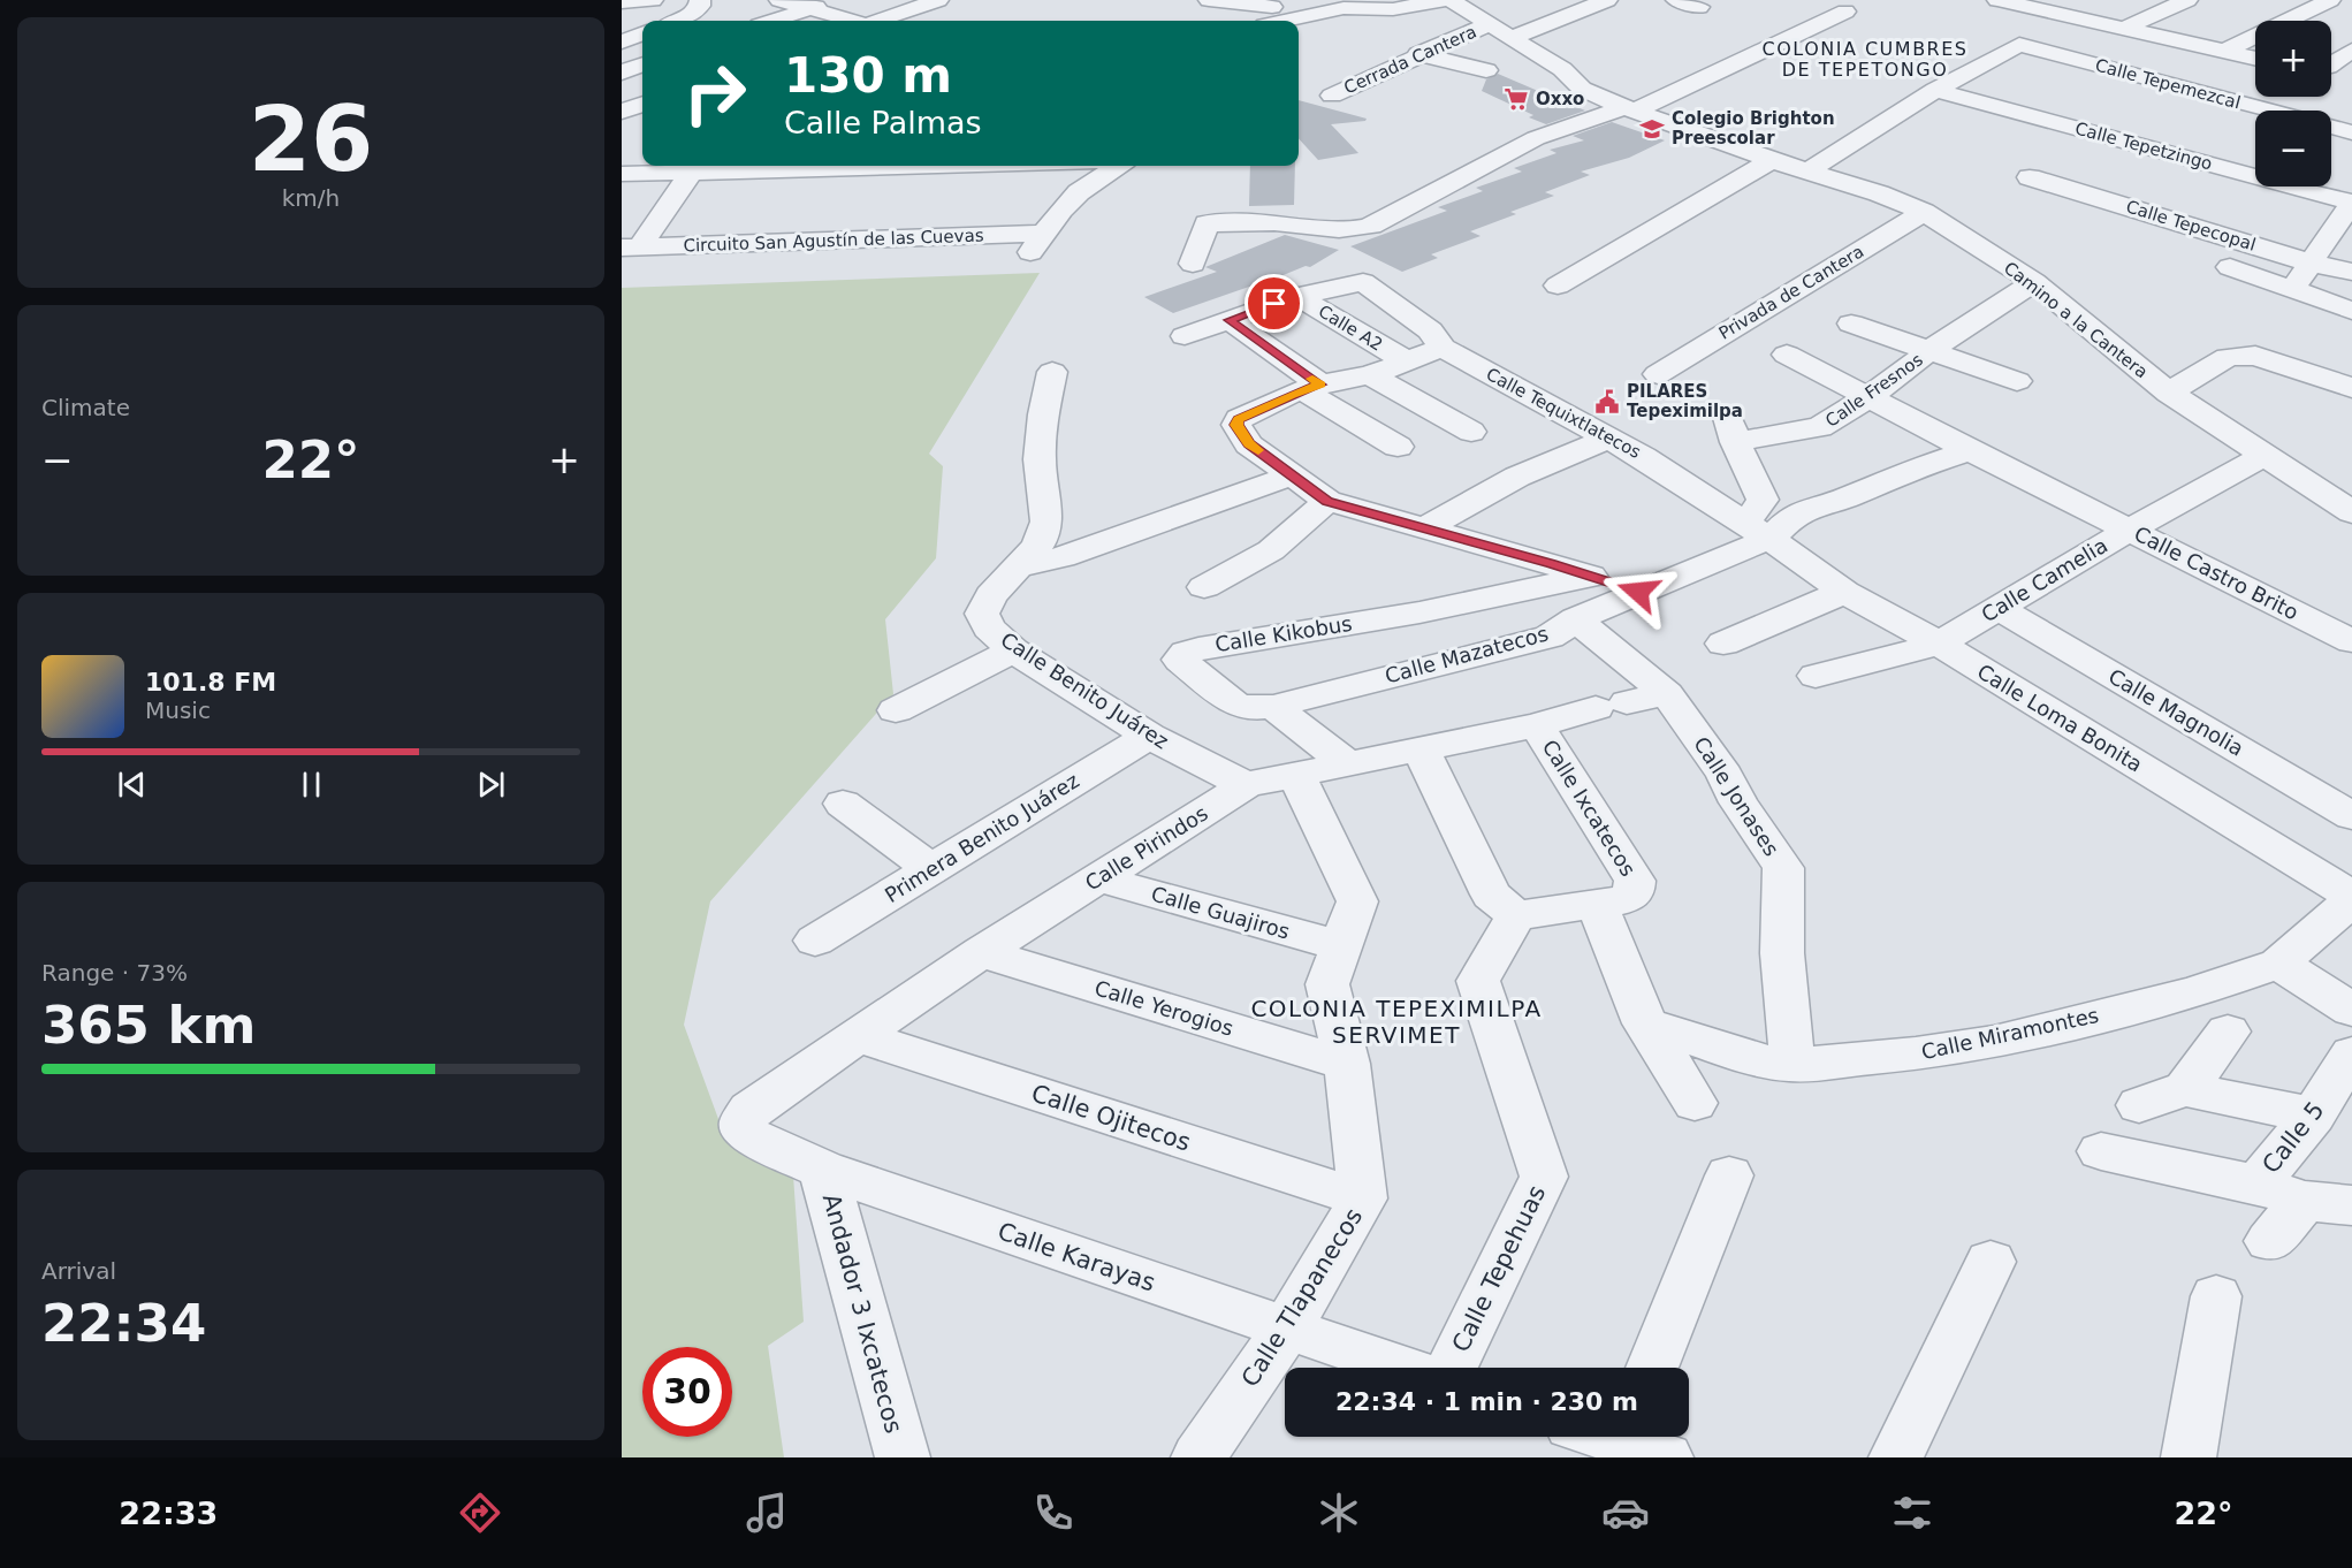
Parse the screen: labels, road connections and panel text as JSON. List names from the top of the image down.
{
  "streets": {
    "street": [
      "Cerrada Cantera",
      "Calle Tepemezcal",
      "Calle Tepetzingo",
      "Calle Tepecopal",
      "Circuito San Agustín de las Cuevas",
      "Privada de Cantera",
      "Camino a la Cantera",
      "Calle A2",
      "Calle Fresnos",
      "Calle Tequixtlatecos",
      "Calle Castro Brito",
      "Calle Camelia",
      "Calle Kikobus",
      "Calle Mazatecos",
      "Calle Benito Juárez",
      "Calle Magnolia",
      "Calle Loma Bonita",
      "Calle Jonases",
      "Calle Ixcatecos",
      "Primera Benito Juárez",
      "Calle Pirindos",
      "Calle Guajiros",
      "Calle Yerogios",
      "Calle Miramontes",
      "Calle Ojitecos",
      "Calle 5",
      "Calle Karayas",
      "Calle Tepehuas",
      "Calle Tlapanecos",
      "Andador 3 Ixcatecos"
    ]
  },
  "crossings": [
    ["Cerrada Cantera", "Camino a la Cantera"],
    ["Calle Tepemezcal", "Calle Tepetzingo"],
    ["Privada de Cantera", "Camino a la Cantera"],
    ["Camino a la Cantera", "Calle Fresnos"],
    ["Camino a la Cantera", "Calle Camelia"],
    ["Calle A2", "Calle Tequixtlatecos"],
    ["Calle Fresnos", "Calle Tequixtlatecos"],
    ["Calle Fresnos", "Calle Castro Brito"],
    ["Calle Fresnos", "Calle Mazatecos"],
    ["Calle Fresnos", "Calle Loma Bonita"],
    ["Calle Tequixtlatecos", "Calle Mazatecos"],
    ["Calle Tequixtlatecos", "Calle Loma Bonita"],
    ["Calle Castro Brito", "Calle Camelia"],
    ["Calle Camelia", "Calle Magnolia"],
    ["Calle Camelia", "Calle Loma Bonita"],
    ["Calle Kikobus", "Calle Mazatecos"],
    ["Calle Mazatecos", "Calle Loma Bonita"],
    ["Calle Mazatecos", "Calle Jonases"],
    ["Calle Benito Juárez", "Primera Benito Juárez"],
    ["Calle Benito Juárez", "Calle Pirindos"],
    ["Calle Loma Bonita", "Calle Miramontes"],
    ["Calle Jonases", "Calle Pirindos"],
    ["Calle Jonases", "Calle Miramontes"],
    ["Calle Ixcatecos", "Calle Pirindos"],
    ["Calle Ixcatecos", "Calle Tepehuas"],
    ["Calle Pirindos", "Calle Guajiros"],
    ["Calle Pirindos", "Calle Yerogios"],
    ["Calle Pirindos", "Calle Ojitecos"],
    ["Calle Pirindos", "Calle Karayas"],
    ["Calle Pirindos", "Calle Tlapanecos"],
    ["Calle Guajiros", "Calle Tlapanecos"],
    ["Calle Yerogios", "Calle Tlapanecos"],
    ["Calle Ojitecos", "Calle Tlapanecos"],
    ["Calle Karayas", "Calle Tlapanecos"],
    ["Calle Karayas", "Andador 3 Ixcatecos"]
  ],
  "districts": ["COLONIA CUMBRES DE TEPETONGO", "COLONIA TEPEXIMILPA SERVIMET"],
  "places": {
    "supermarket": ["Oxxo"],
    "school or university": ["Colegio Brighton Preescolar"],
    "public building": ["PILARES Tepeximilpa"]
  },
  "page": {
    "tile": [
      ["26", "km/h"],
      "Climate",
      ["Range · 73%", "365 km"],
      ["Arrival", "22:34"]
    ],
    "map_buttons": ["+", "−"],
    "turn": ["130 m", "Calle Palmas"],
    "heat": ["−", "22°", "+"],
    "song": ["101.8 FM", "Music"],
    "limit": "30",
    "trip": "22:34 · 1 min · 230 m",
    "tabs": ["22:33", "22°"]
  }
}
